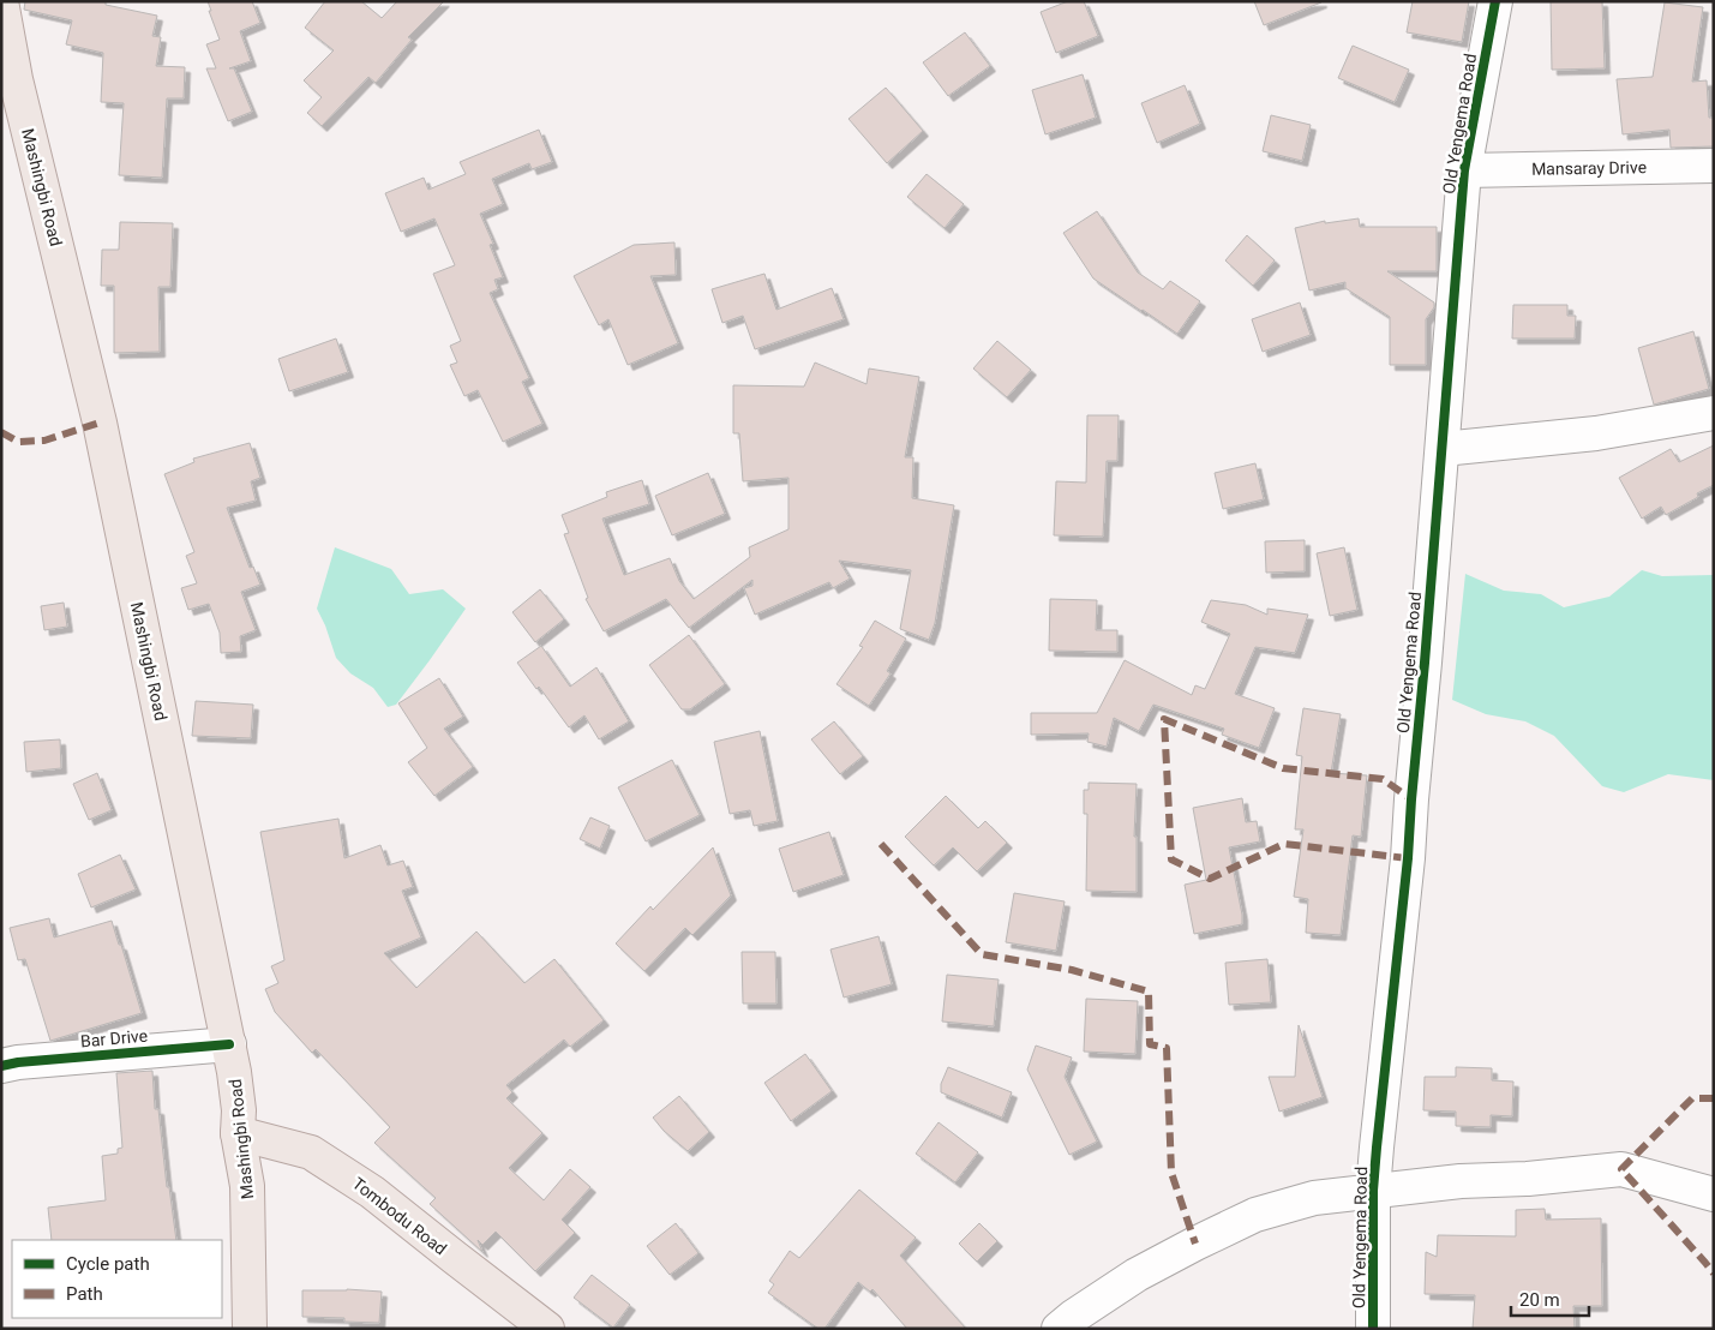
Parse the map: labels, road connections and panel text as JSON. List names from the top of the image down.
{
  "streets": {
    "main road": ["Mashingbi Road", "Tombodu Road"],
    "street": ["Old Yengema Road", "Mansaray Drive", "Bar Drive"]
  },
  "crossings": [
    ["Old Yengema Road", "Mansaray Drive"],
    ["Mashingbi Road", "Bar Drive"],
    ["Mashingbi Road", "Tombodu Road"]
  ],
  "legend": ["Cycle path", "Path"],
  "scale_bar": "20 m"
}
